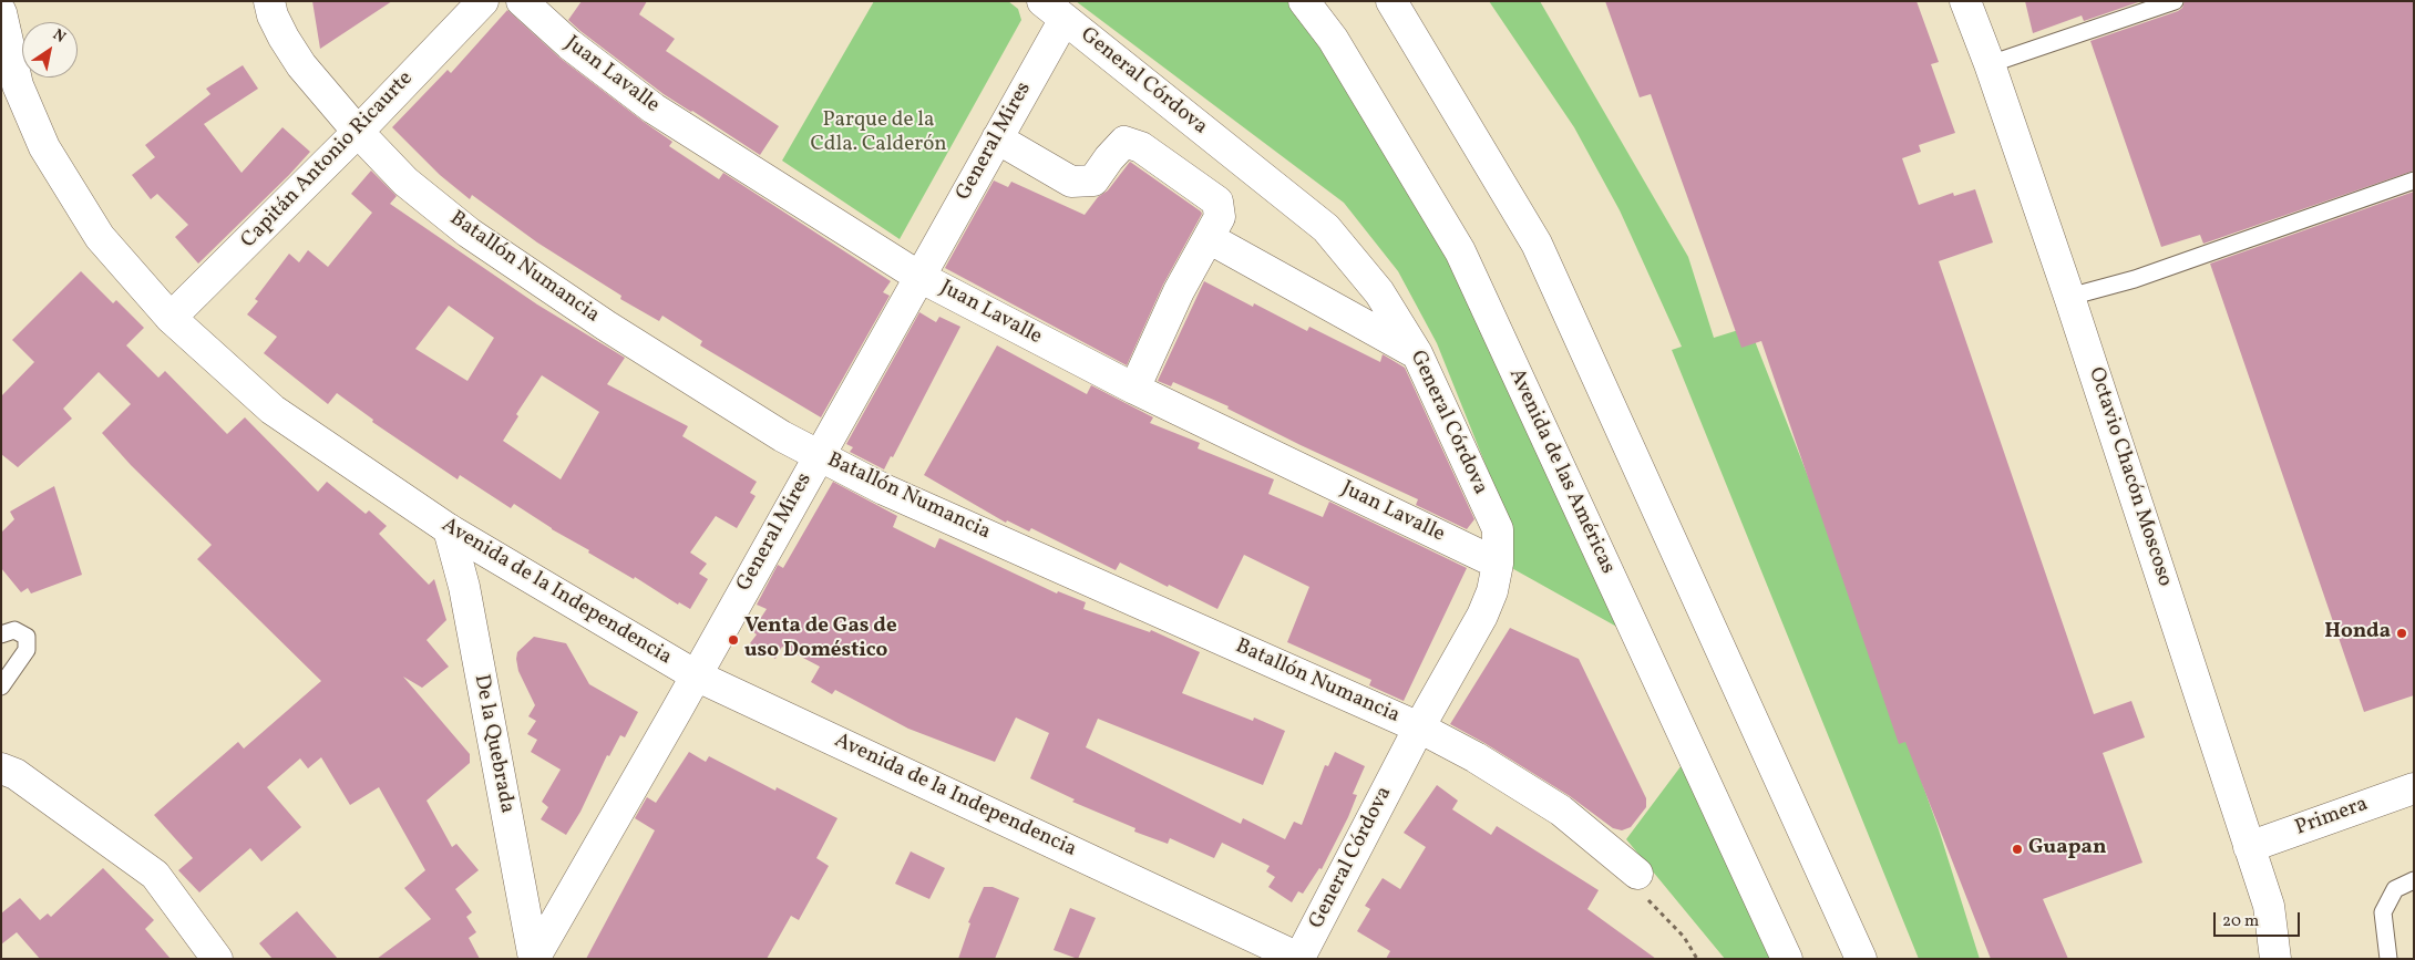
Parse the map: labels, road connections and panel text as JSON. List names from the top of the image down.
{
  "streets": {
    "street": [
      "Juan Lavalle",
      "General Córdova",
      "General Mires",
      "Capitán Antonio Ricaurte",
      "Batallón Numancia",
      "Avenida de las Américas",
      "Octavio Chacón Moscoso",
      "Avenida de la Independencia",
      "De la Quebrada",
      "Primera"
    ]
  },
  "crossings": [
    ["Juan Lavalle", "General Córdova"],
    ["Juan Lavalle", "General Mires"],
    ["General Córdova", "General Mires"],
    ["General Córdova", "Batallón Numancia"],
    ["General Córdova", "Avenida de la Independencia"],
    ["General Mires", "Batallón Numancia"],
    ["General Mires", "Avenida de la Independencia"],
    ["General Mires", "De la Quebrada"],
    ["Capitán Antonio Ricaurte", "Batallón Numancia"],
    ["Capitán Antonio Ricaurte", "Avenida de la Independencia"],
    ["Octavio Chacón Moscoso", "Primera"],
    ["Avenida de la Independencia", "De la Quebrada"]
  ],
  "parks": ["Parque de la Cdla. Calderón"],
  "places": ["Honda", "Venta de Gas de uso Doméstico", "Guapan"],
  "scale_bar": "20 m",
  "north": "top right"
}
